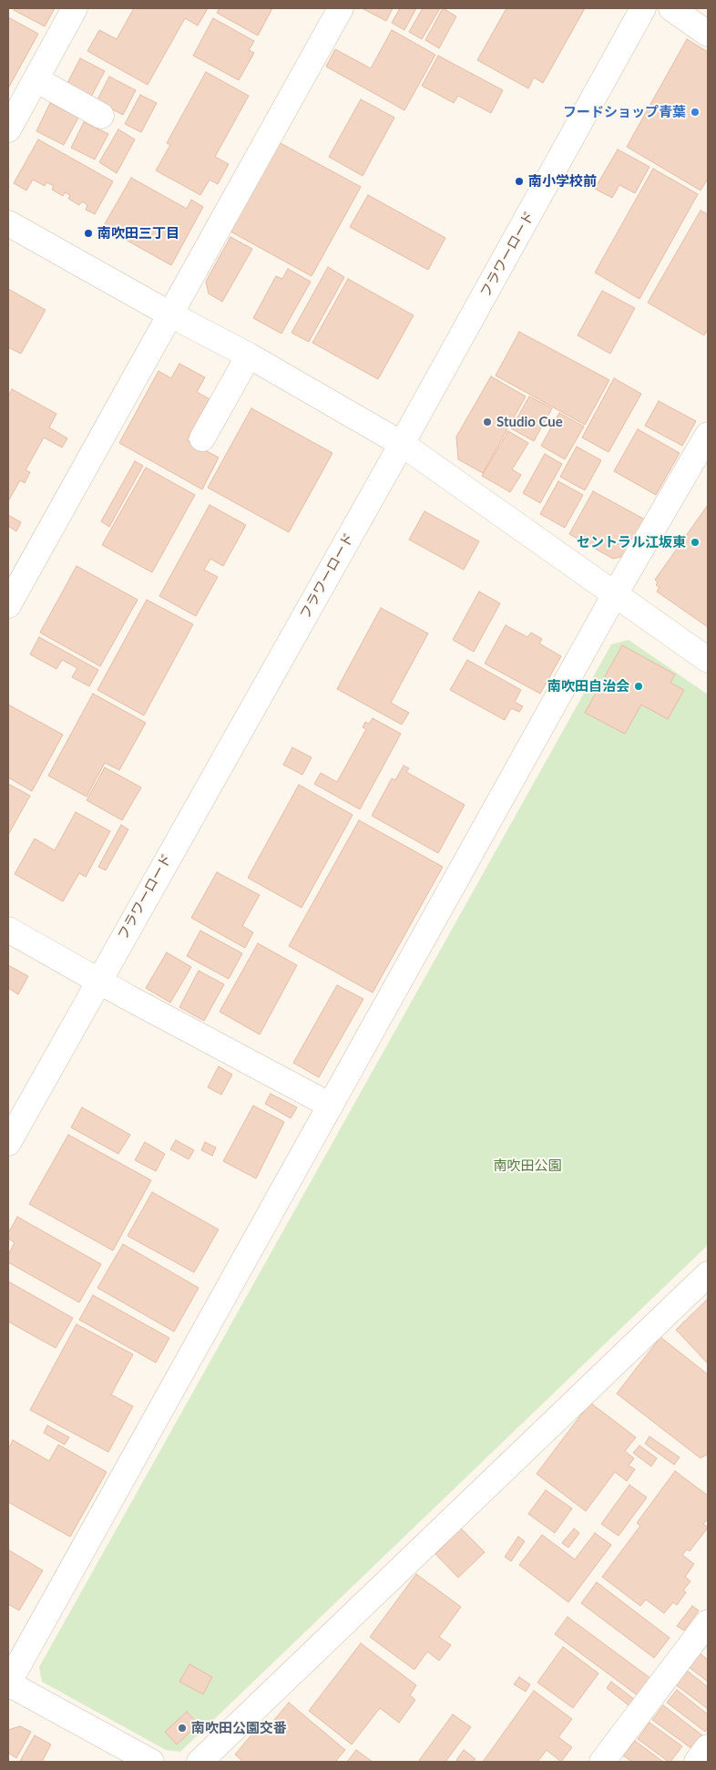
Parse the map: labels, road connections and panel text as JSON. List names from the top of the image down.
{
  "streets": {
    "street": ["フラワーロード"]
  },
  "parks": ["南吹田公園"],
  "places": [
    "フードショップ青葉",
    "南小学校前",
    "南吹田三丁目",
    "Studio Cue",
    "セントラル江坂東",
    "南吹田自治会",
    "南吹田公園交番"
  ]
}
